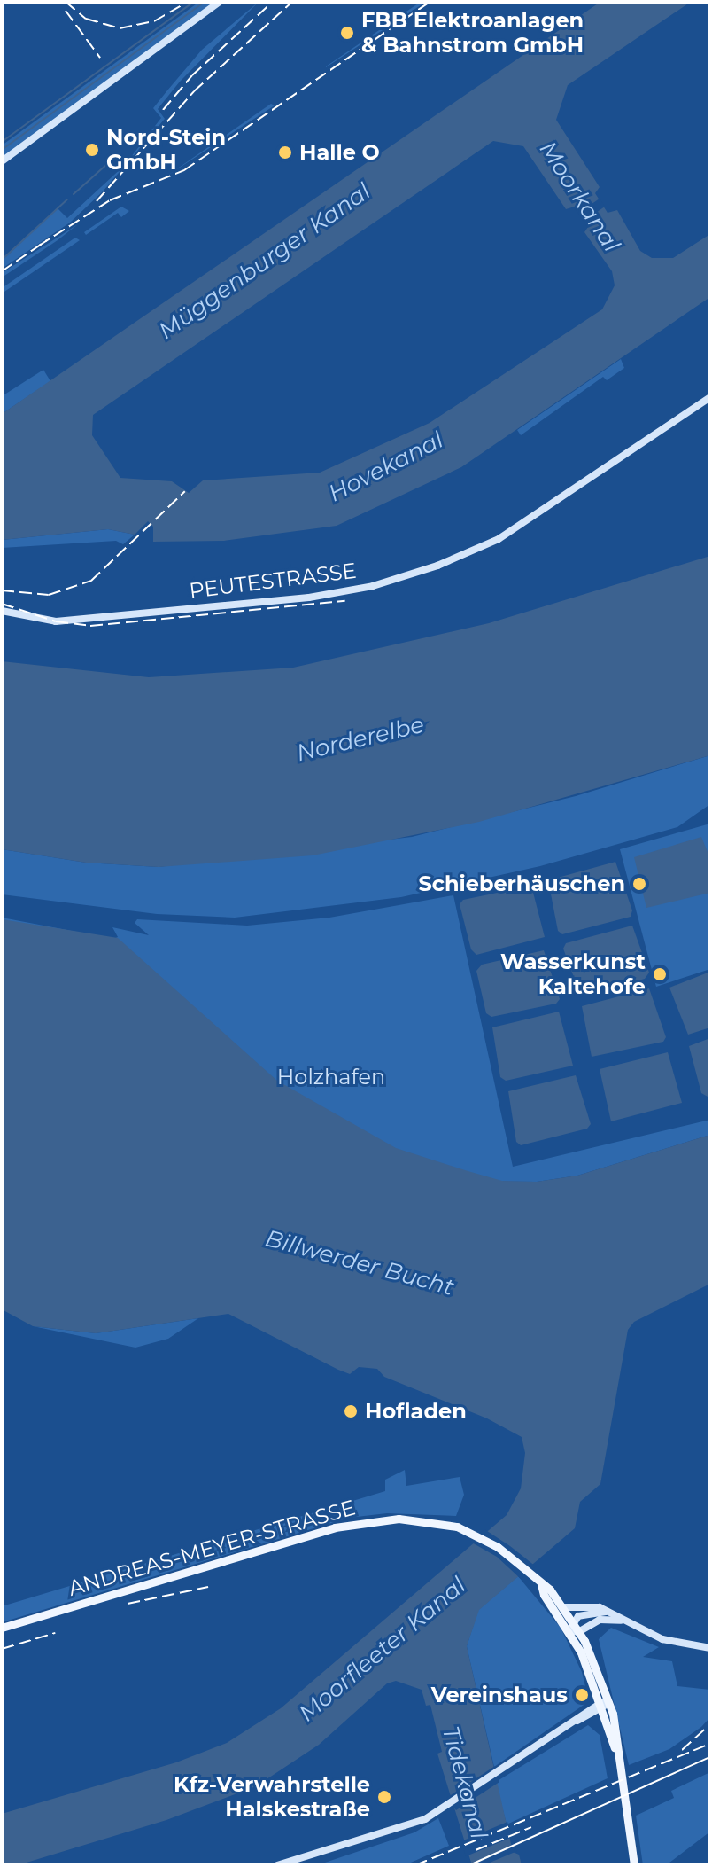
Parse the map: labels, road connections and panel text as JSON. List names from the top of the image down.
{
  "streets": {
    "main road": ["ANDREAS-MEYER-STRASSE"],
    "street": ["PEUTESTRASSE"]
  },
  "water": [
    "Moorkanal",
    "Müggenburger Kanal",
    "Hovekanal",
    "Norderelbe",
    "Billwerder Bucht",
    "Moorfleeter Kanal",
    "Tidekanal"
  ],
  "parks": ["Holzhafen"],
  "places": [
    "FBB Elektroanlagen & Bahnstrom GmbH",
    "Nord-Stein GmbH",
    "Halle O",
    "Schieberhäuschen",
    "Wasserkunst Kaltehofe",
    "Hofladen",
    "Vereinshaus",
    "Kfz-Verwahrstelle Halskestraße"
  ]
}
